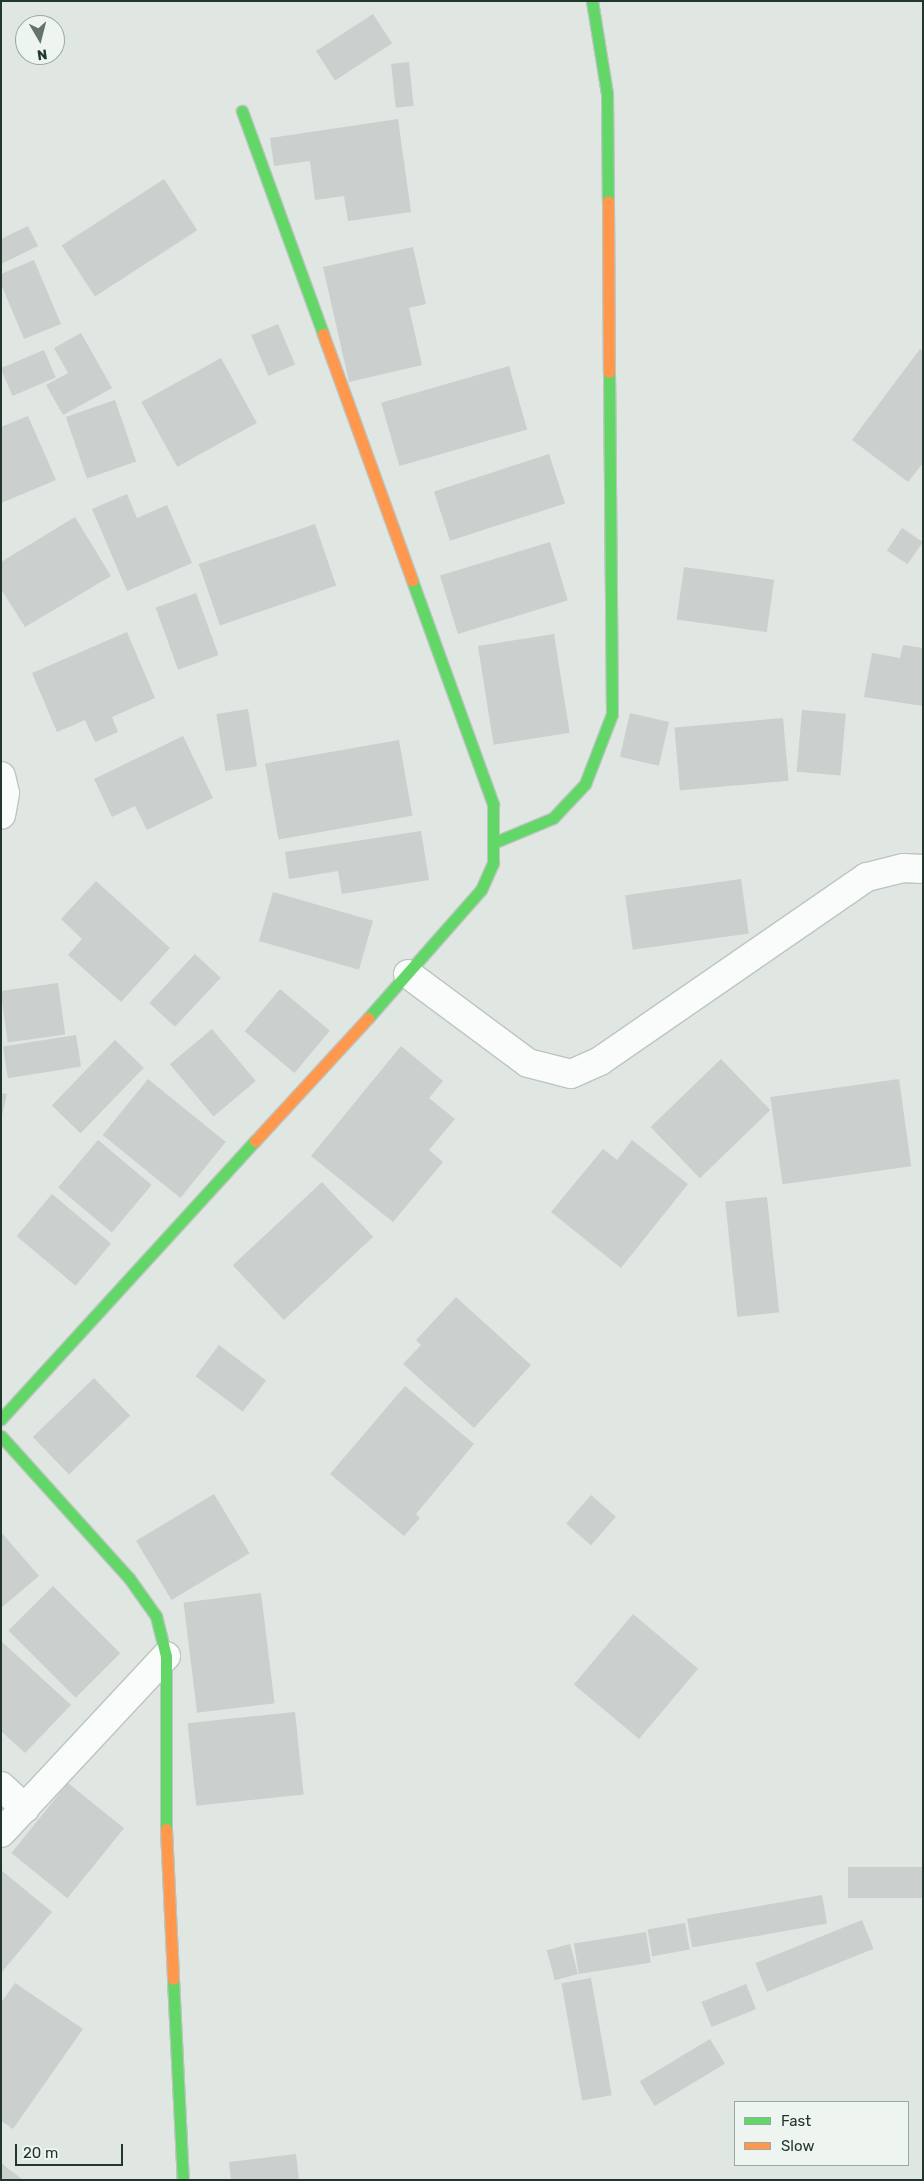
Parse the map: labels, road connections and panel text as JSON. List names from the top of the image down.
{
  "legend": ["Fast", "Slow"],
  "scale_bar": "20 m",
  "north": "bottom"
}
